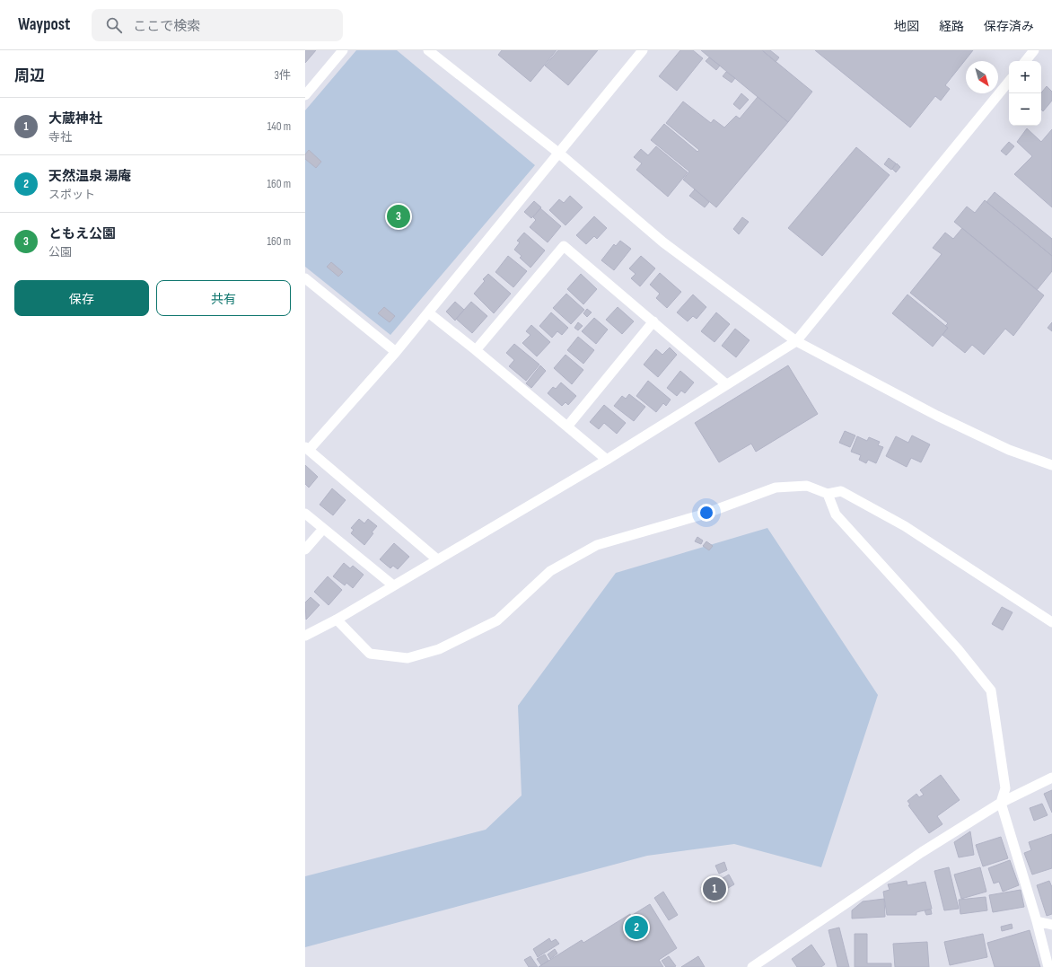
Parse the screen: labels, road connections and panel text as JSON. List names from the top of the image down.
{
  "north": "bottom right",
  "page": {
    "header": "Waypost",
    "search": "ここで検索",
    "nav": ["地図", "経路", "保存済み"],
    "heading": ["周辺", "3件"],
    "map_buttons": ["+", "−"],
    "list": [
      {
        "mark": "1",
        "name": "大蔵神社",
        "note": "寺社",
        "value": "140 m"
      },
      {
        "mark": "2",
        "name": "天然温泉 湯庵",
        "note": "スポット",
        "value": "160 m"
      },
      {
        "mark": "3",
        "name": "ともえ公園",
        "note": "公園",
        "value": "160 m"
      }
    ],
    "pins": ["3", "1", "2"],
    "buttons": ["保存", "共有"]
  }
}
